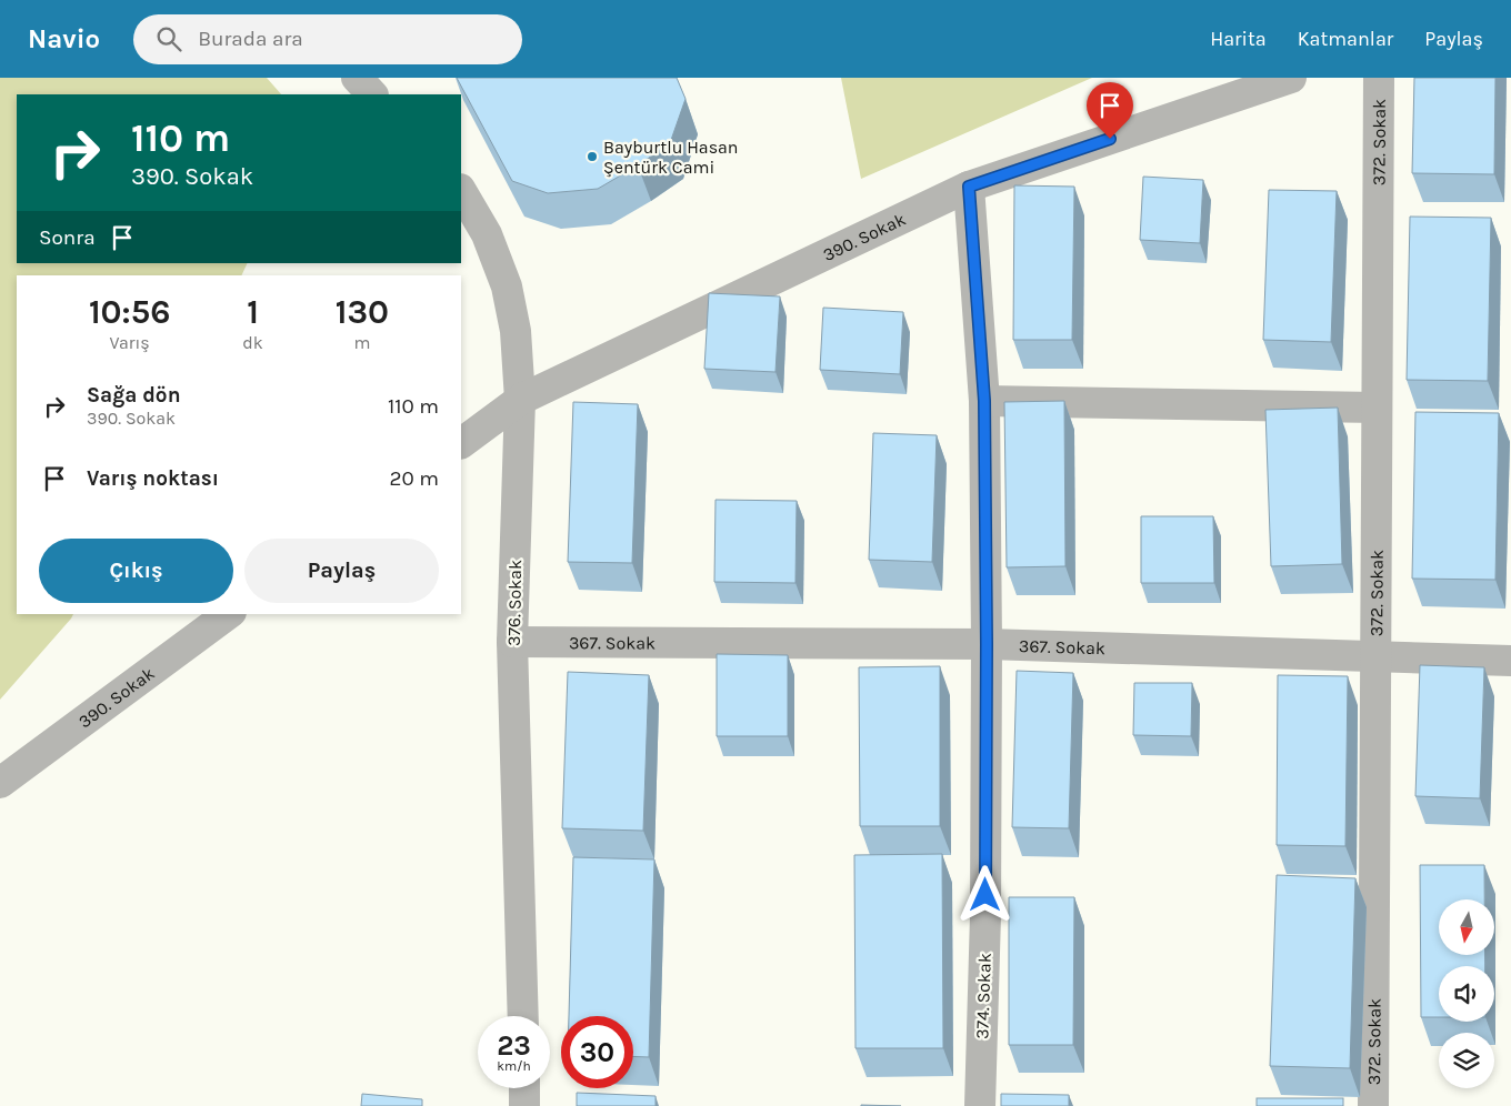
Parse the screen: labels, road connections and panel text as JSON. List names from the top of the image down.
{
  "streets": {
    "street": [
      "372. Sokak",
      "390. Sokak",
      "376. Sokak",
      "367. Sokak",
      "374. Sokak"
    ]
  },
  "crossings": [
    ["372. Sokak", "367. Sokak"],
    ["390. Sokak", "376. Sokak"],
    ["390. Sokak", "374. Sokak"],
    ["376. Sokak", "367. Sokak"],
    ["367. Sokak", "374. Sokak"]
  ],
  "places": ["Bayburtlu Hasan Şentürk Cami"],
  "north": "bottom",
  "page": {
    "header": "Navio",
    "search": "Burada ara",
    "nav": ["Harita", "Katmanlar", "Paylaş"],
    "turn": ["110 m", "390. Sokak"],
    "then": "Sonra",
    "eta": [
      "10:56",
      "Varış",
      "1",
      "dk",
      "130",
      "m"
    ],
    "list": [
      {
        "name": "Sağa dön",
        "note": "390. Sokak",
        "value": "110 m"
      },
      {
        "name": "Varış noktası",
        "value": "20 m"
      }
    ],
    "buttons": ["Çıkış", "Paylaş"],
    "speed": "23 km/h",
    "limit": "30"
  }
}
